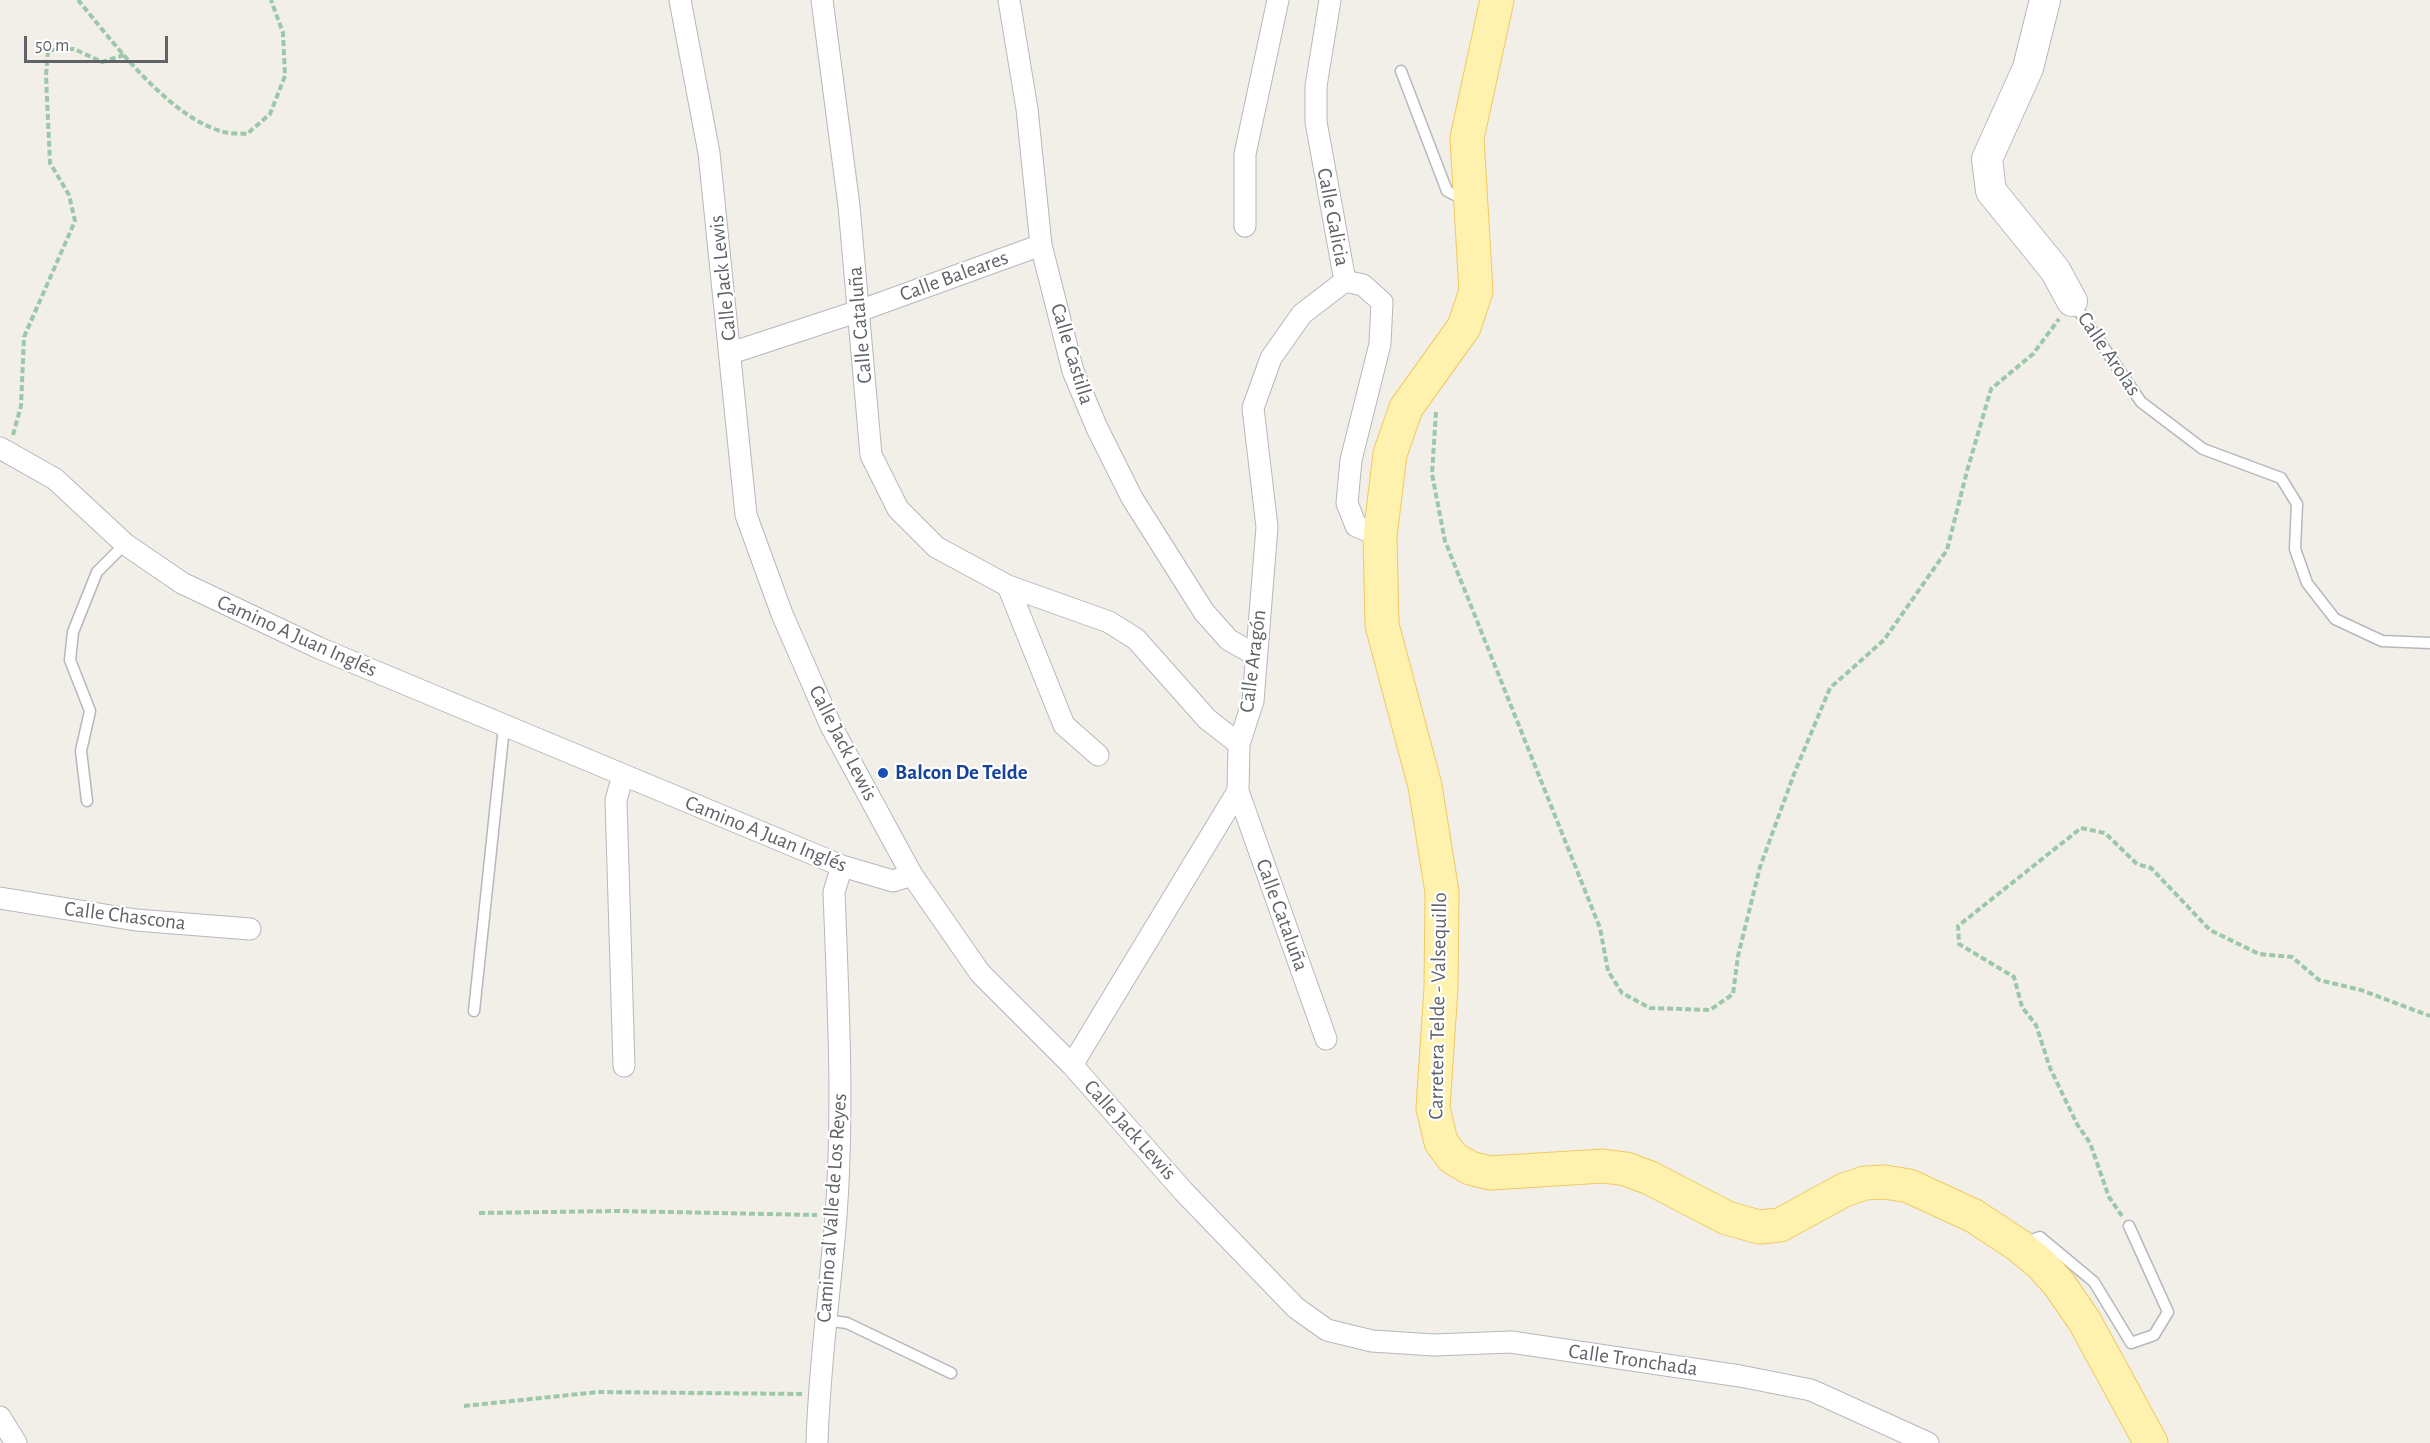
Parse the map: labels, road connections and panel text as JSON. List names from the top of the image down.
{
  "streets": {
    "main road": ["Carretera Telde - Valsequillo"],
    "street": [
      "Calle Galicia",
      "Calle Baleares",
      "Calle Jack Lewis",
      "Calle Cataluña",
      "Calle Castilla",
      "Calle Arolas",
      "Camino A Juan Inglés",
      "Calle Aragón",
      "Calle Chascona",
      "Camino al Valle de Los Reyes",
      "Calle Tronchada"
    ]
  },
  "crossings": [
    ["Calle Galicia", "Calle Aragón"],
    ["Calle Galicia", "Carretera Telde - Valsequillo"],
    ["Calle Baleares", "Calle Jack Lewis"],
    ["Calle Baleares", "Calle Cataluña"],
    ["Calle Baleares", "Calle Castilla"],
    ["Calle Jack Lewis", "Camino A Juan Inglés"],
    ["Calle Jack Lewis", "Calle Aragón"],
    ["Calle Jack Lewis", "Calle Tronchada"],
    ["Calle Cataluña", "Calle Aragón"],
    ["Calle Castilla", "Calle Aragón"],
    ["Camino A Juan Inglés", "Camino al Valle de Los Reyes"]
  ],
  "places": ["Balcon De Telde"],
  "scale_bar": "50 m"
}
